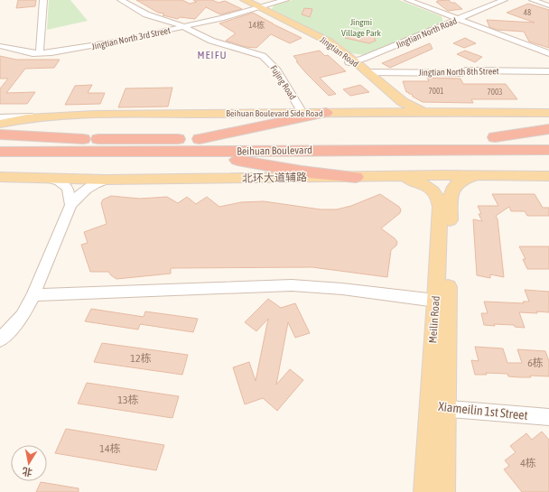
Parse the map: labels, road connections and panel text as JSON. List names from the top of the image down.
{
  "streets": {
    "highway": ["Beihuan Boulevard"],
    "main road": [
      "Jingtian Road",
      "Beihuan Boulevard Side Road",
      "北环大道辅路",
      "Meilin Road"
    ],
    "street": [
      "Jingtian North Road",
      "Jingtian North 3rd Street",
      "Jingtian North 8th Street",
      "Fujing Road",
      "Xiameilin 1st Street"
    ]
  },
  "crossings": [
    ["Jingtian North Road", "Jingtian Road"],
    ["Jingtian North 3rd Street", "Jingtian Road"],
    ["Jingtian North 3rd Street", "Fujing Road"],
    ["Jingtian Road", "Jingtian North 8th Street"],
    ["Jingtian Road", "Beihuan Boulevard Side Road"],
    ["Fujing Road", "Beihuan Boulevard Side Road"],
    ["北环大道辅路", "Meilin Road"],
    ["Meilin Road", "Xiameilin 1st Street"]
  ],
  "districts": ["MEIFU"],
  "parks": ["Jingmi Village Park"],
  "house_numbers": [
    "48",
    "14栋",
    "7001",
    "7003",
    "12栋",
    "6栋",
    "13栋",
    "14栋",
    "4栋"
  ],
  "north": "bottom"
}
